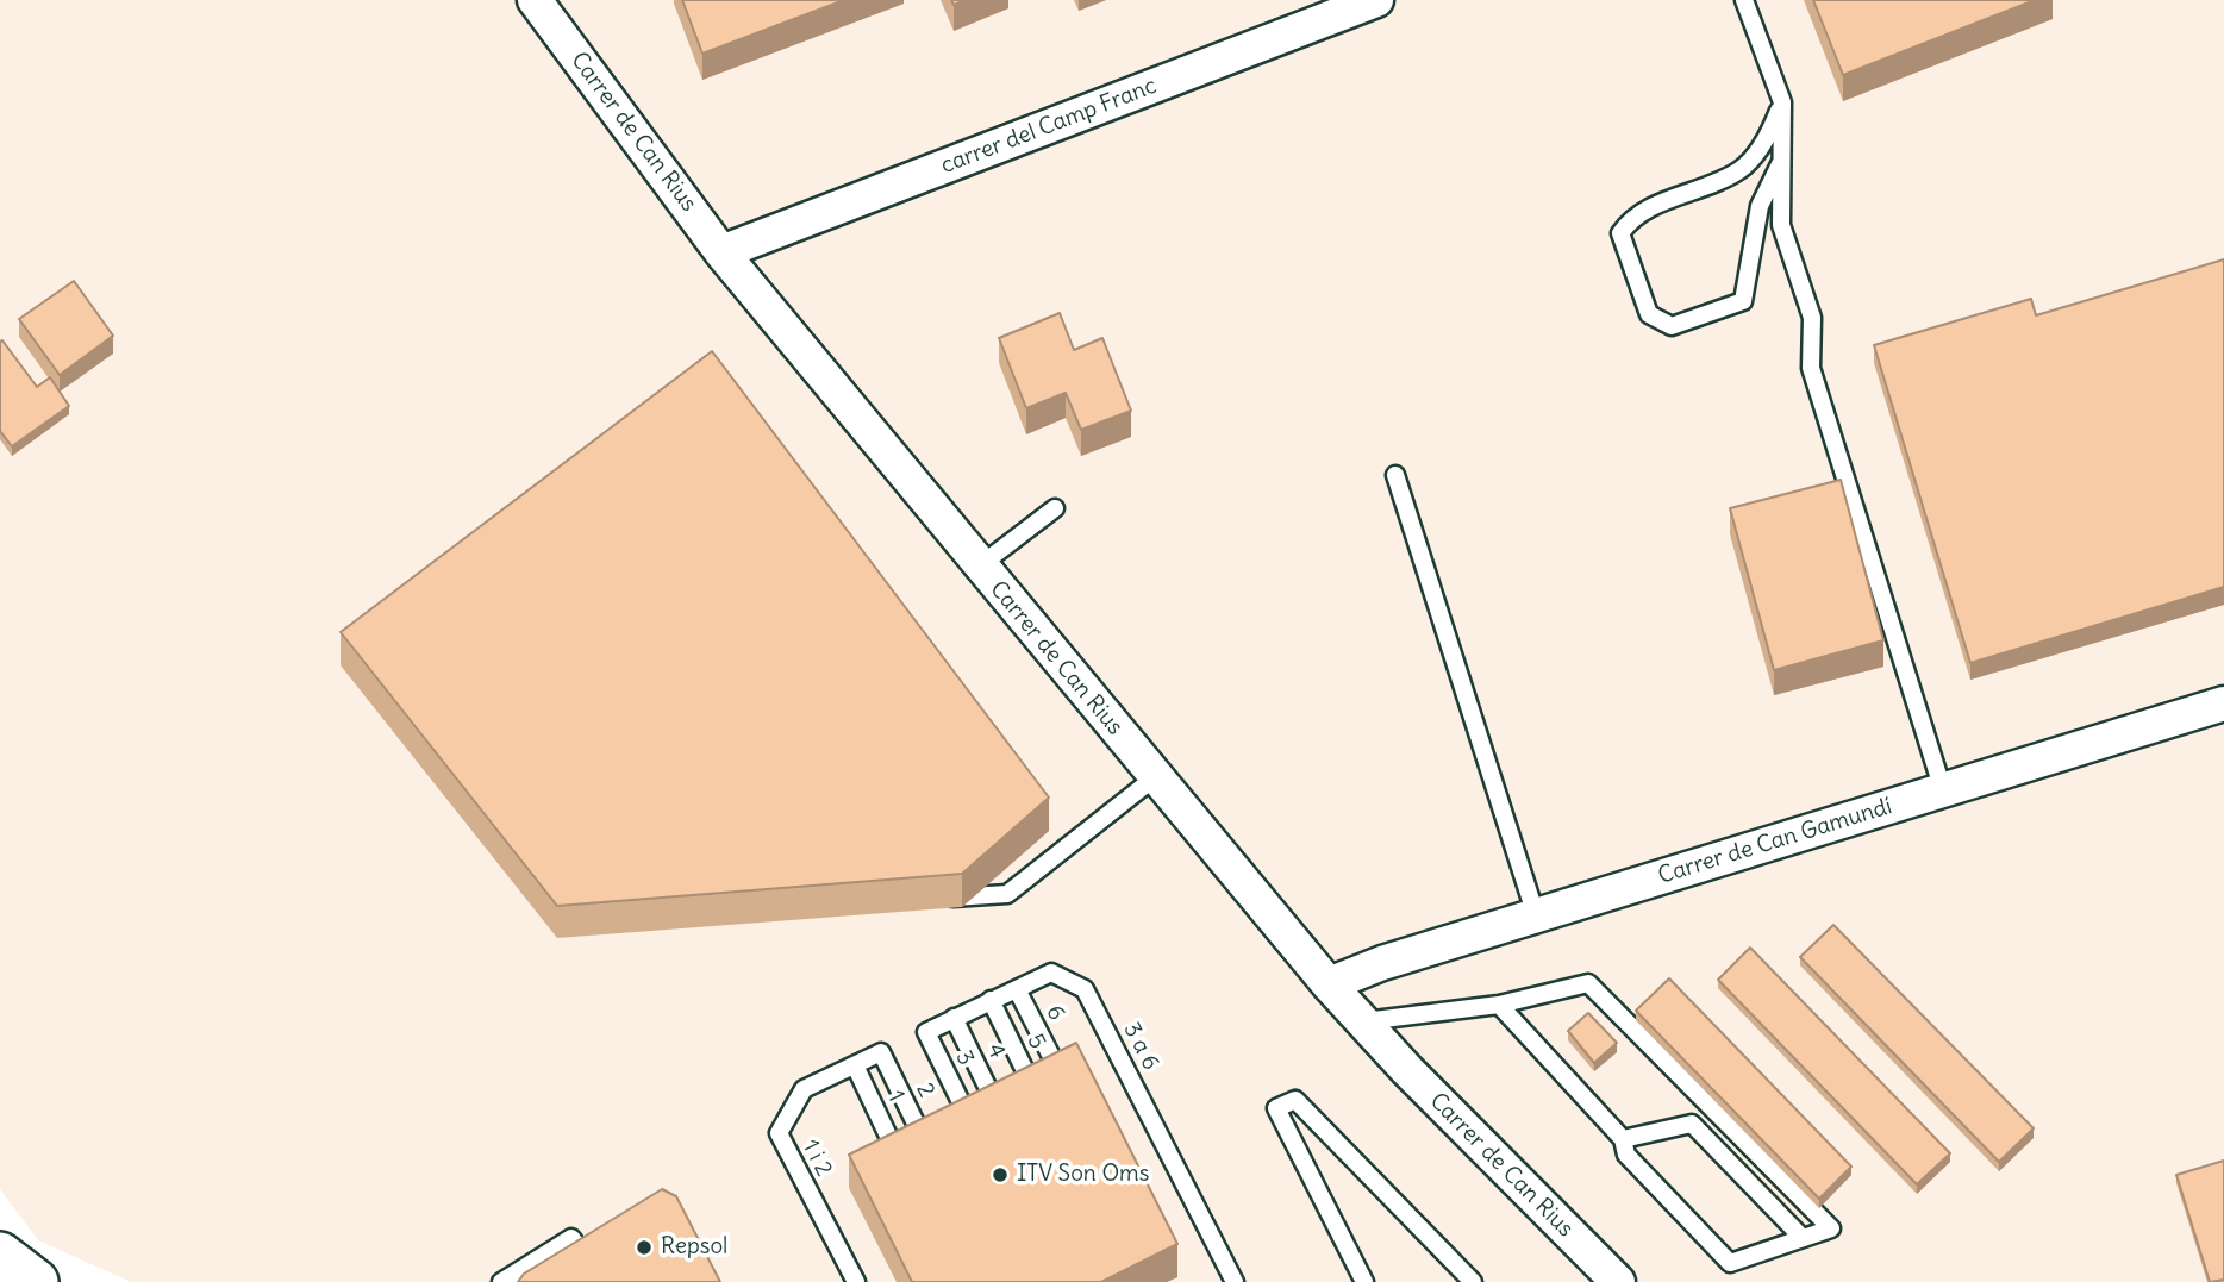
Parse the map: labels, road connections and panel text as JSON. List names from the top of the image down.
{
  "streets": {
    "street": ["carrer del Camp Franc", "Carrer de Can Rius", "Carrer de Can Gamundí"],
    "lane": [
      "6",
      "5",
      "3 a 6",
      "4",
      "3",
      "2",
      "1",
      "1 i 2"
    ]
  },
  "crossings": [
    ["carrer del Camp Franc", "Carrer de Can Rius"],
    ["Carrer de Can Rius", "Carrer de Can Gamundí"],
    ["6", "3 a 6"],
    ["5", "3 a 6"],
    ["3 a 6", "4"],
    ["3 a 6", "3"],
    ["2", "1 i 2"],
    ["1", "1 i 2"]
  ],
  "places": ["ITV Son Oms", "Repsol"]
}
